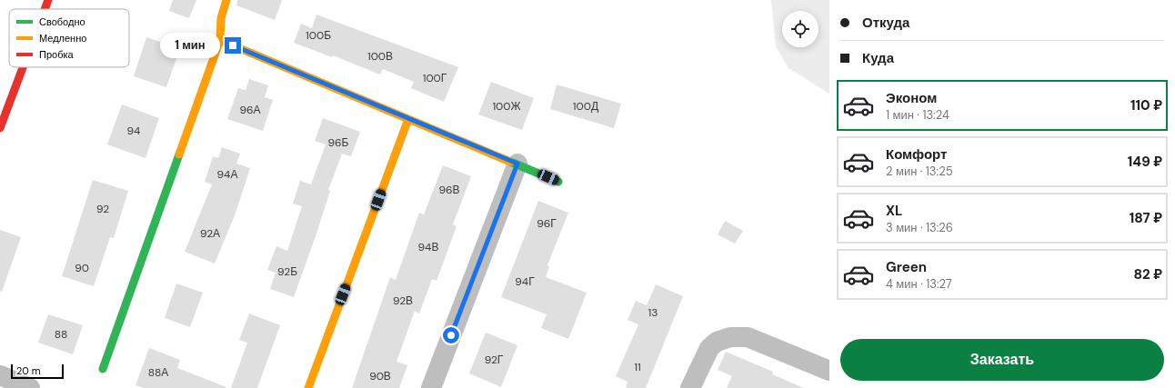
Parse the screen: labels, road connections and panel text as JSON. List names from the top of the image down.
{
  "house_numbers": [
    "100Б",
    "100В",
    "100Г",
    "100Ж",
    "100Д",
    "96А",
    "94",
    "96Б",
    "94А",
    "96В",
    "92",
    "96Г",
    "92А",
    "94В",
    "90",
    "92Б",
    "94Г",
    "92В",
    "13",
    "88",
    "92Г",
    "11",
    "88А",
    "90В"
  ],
  "legend": ["Свободно", "Медленно", "Пробка"],
  "scale_bar": "20 m",
  "page": {
    "banner": ["Откуда", "Куда"],
    "bubble": "1 мин",
    "list": [
      {
        "name": "Эконом",
        "note": "1 мин · 13:24",
        "value": "110 ₽"
      },
      {
        "name": "Комфорт",
        "note": "2 мин · 13:25",
        "value": "149 ₽"
      },
      {
        "name": "XL",
        "note": "3 мин · 13:26",
        "value": "187 ₽"
      },
      {
        "name": "Green",
        "note": "4 мин · 13:27",
        "value": "82 ₽"
      }
    ],
    "buttons": "Заказать",
    "scale": "20 m"
  }
}
